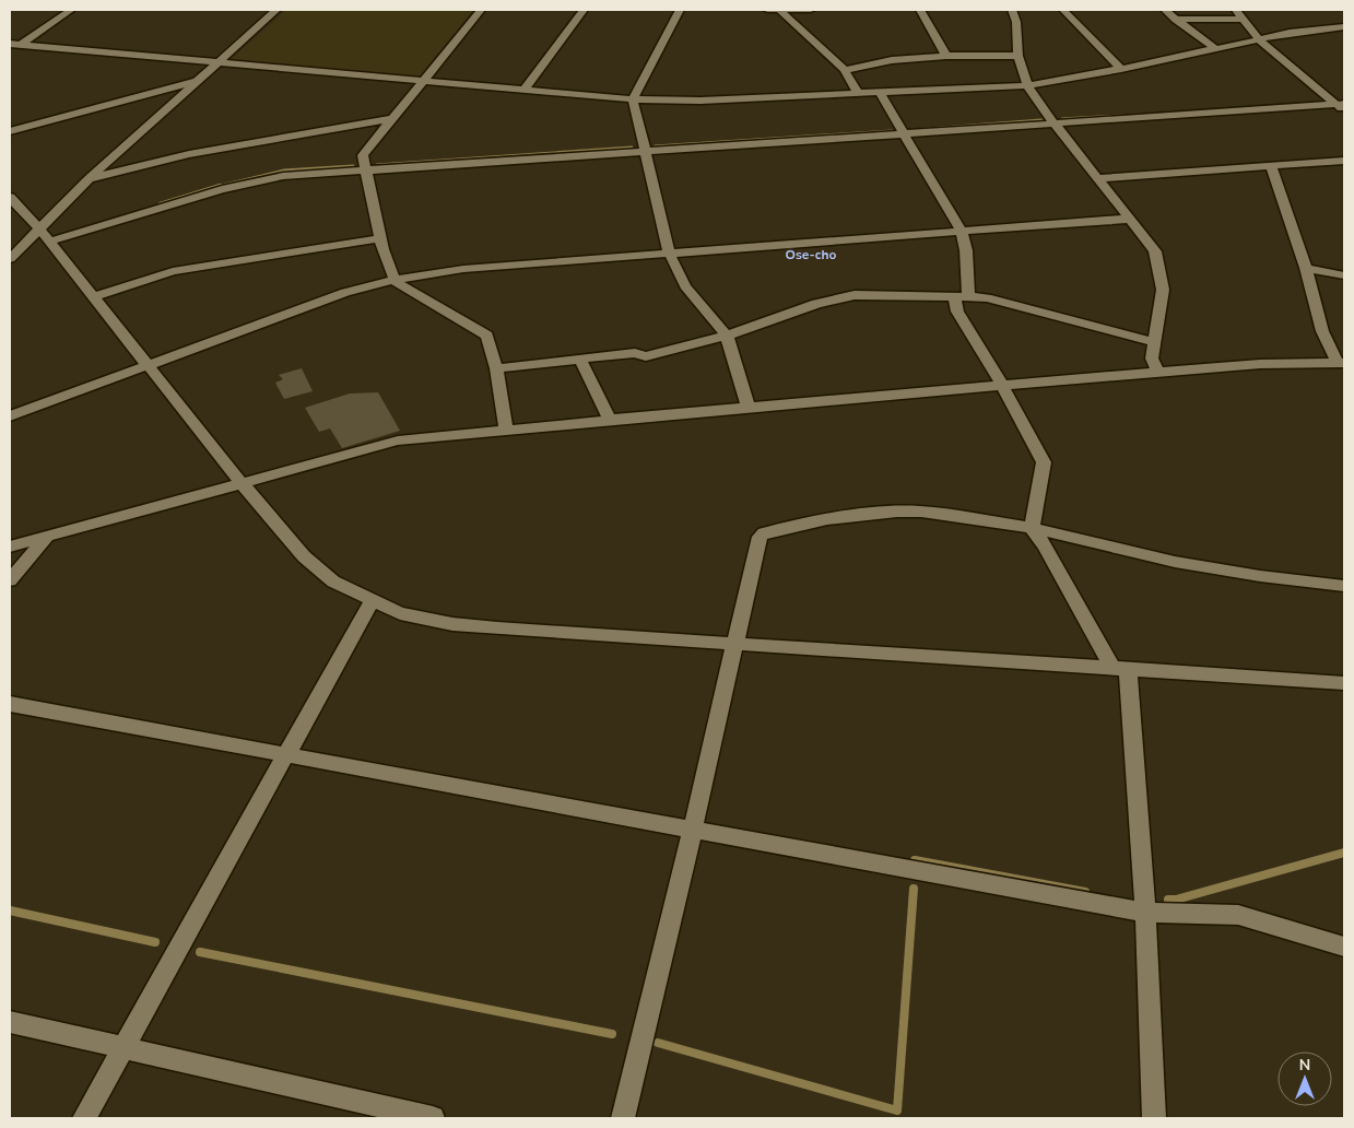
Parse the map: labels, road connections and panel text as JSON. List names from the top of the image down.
{
  "districts": ["Ose-cho"],
  "north": "top"
}
